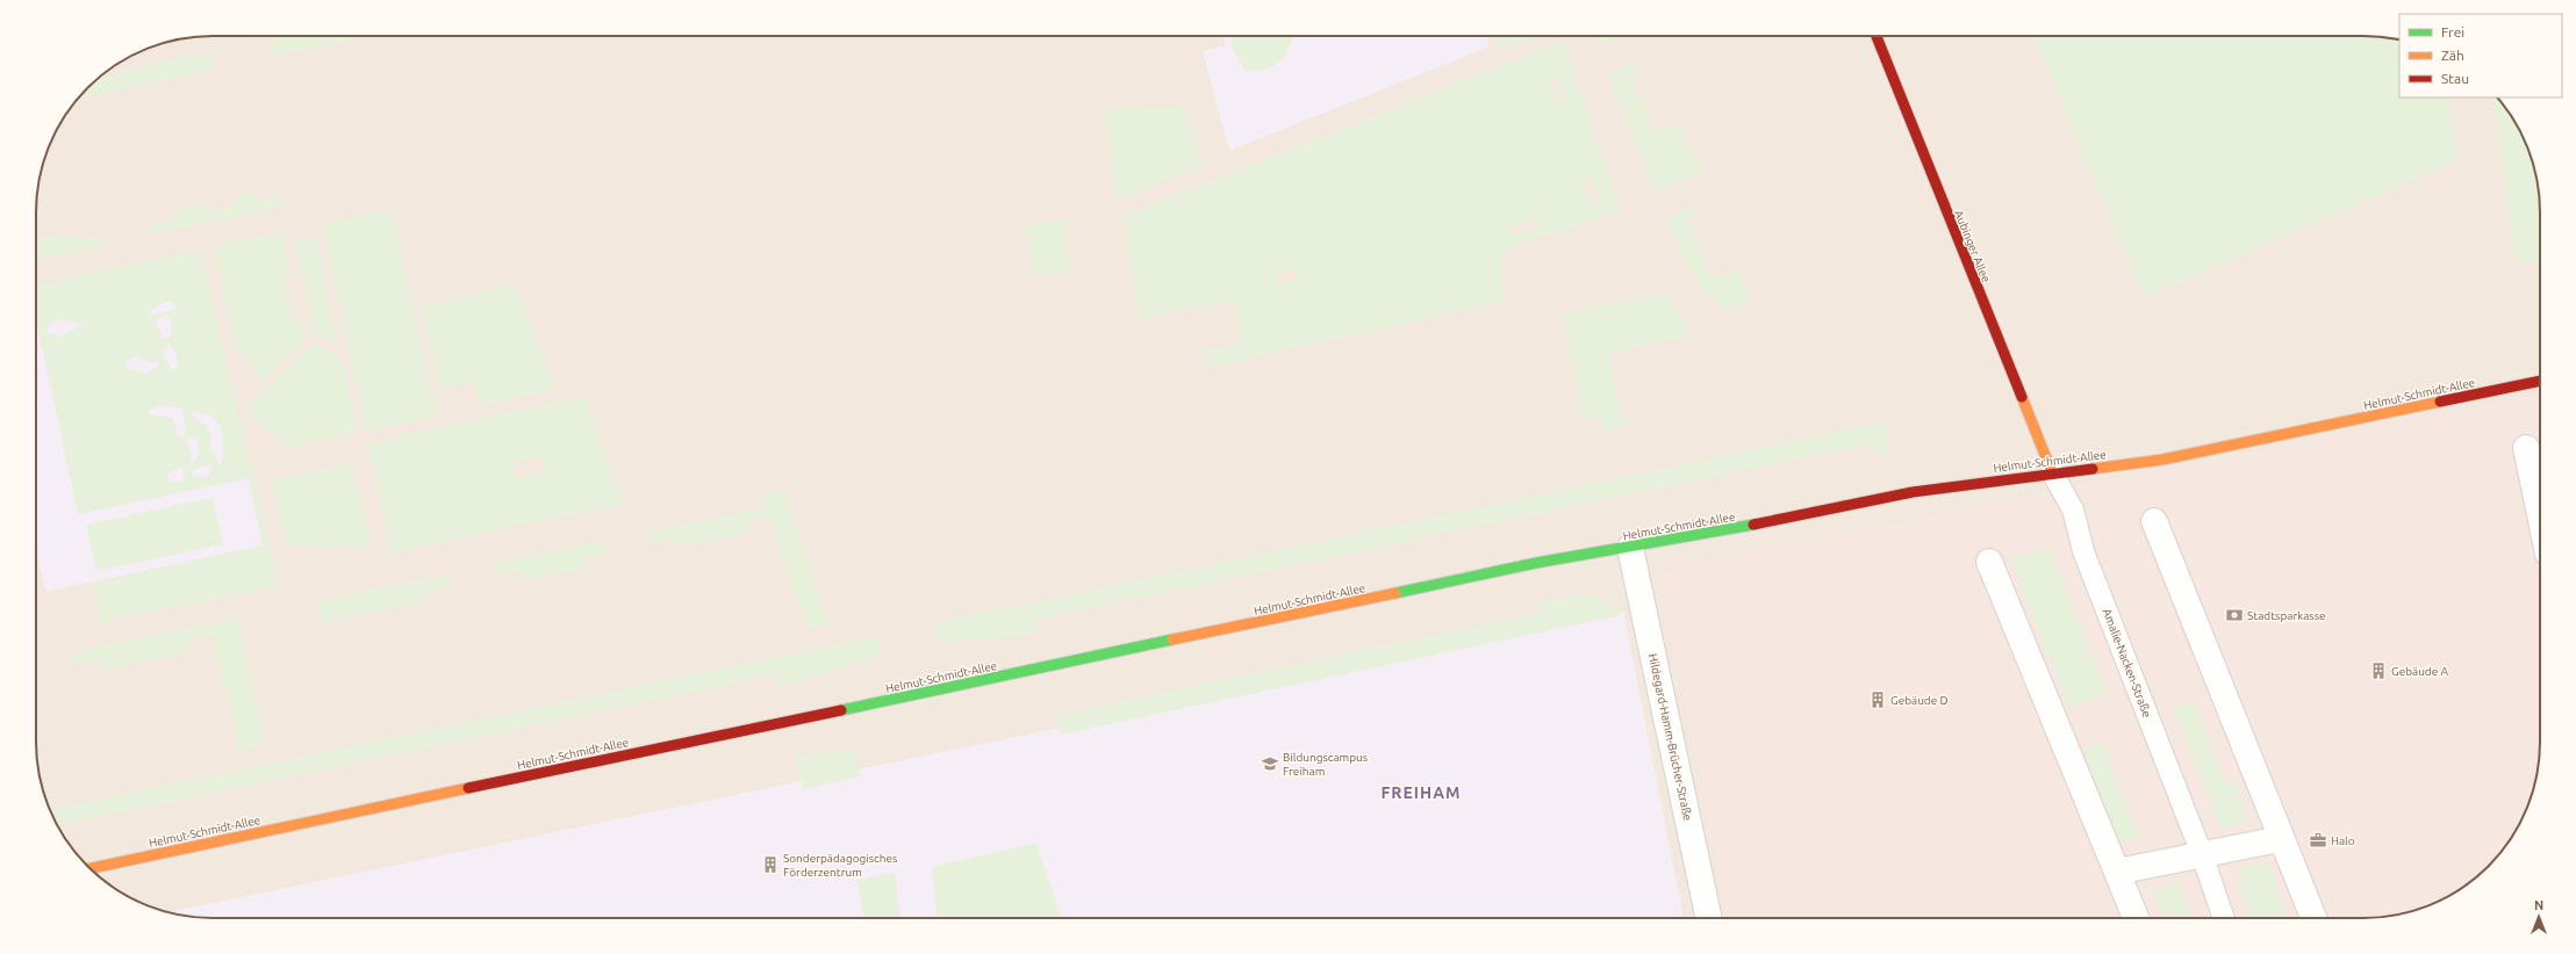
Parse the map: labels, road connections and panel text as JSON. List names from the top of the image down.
{
  "streets": {
    "street": ["Aubinger Allee", "Helmut-Schmidt-Allee", "Hildegard-Hamm-Brücher-Straße"],
    "lane": ["Amalie-Nacken-Straße"]
  },
  "crossings": [
    ["Aubinger Allee", "Helmut-Schmidt-Allee"],
    ["Aubinger Allee", "Amalie-Nacken-Straße"],
    ["Helmut-Schmidt-Allee", "Amalie-Nacken-Straße"],
    ["Helmut-Schmidt-Allee", "Hildegard-Hamm-Brücher-Straße"]
  ],
  "districts": ["FREIHAM"],
  "places": {
    "bank": ["Stadtsparkasse"],
    "building": ["Gebäude A", "Gebäude D", "Sonderpädagogisches Förderzentrum"],
    "school or university": ["Bildungscampus Freiham"],
    "office": ["Halo"]
  },
  "legend": ["Frei", "Zäh", "Stau"],
  "north": "top"
}
